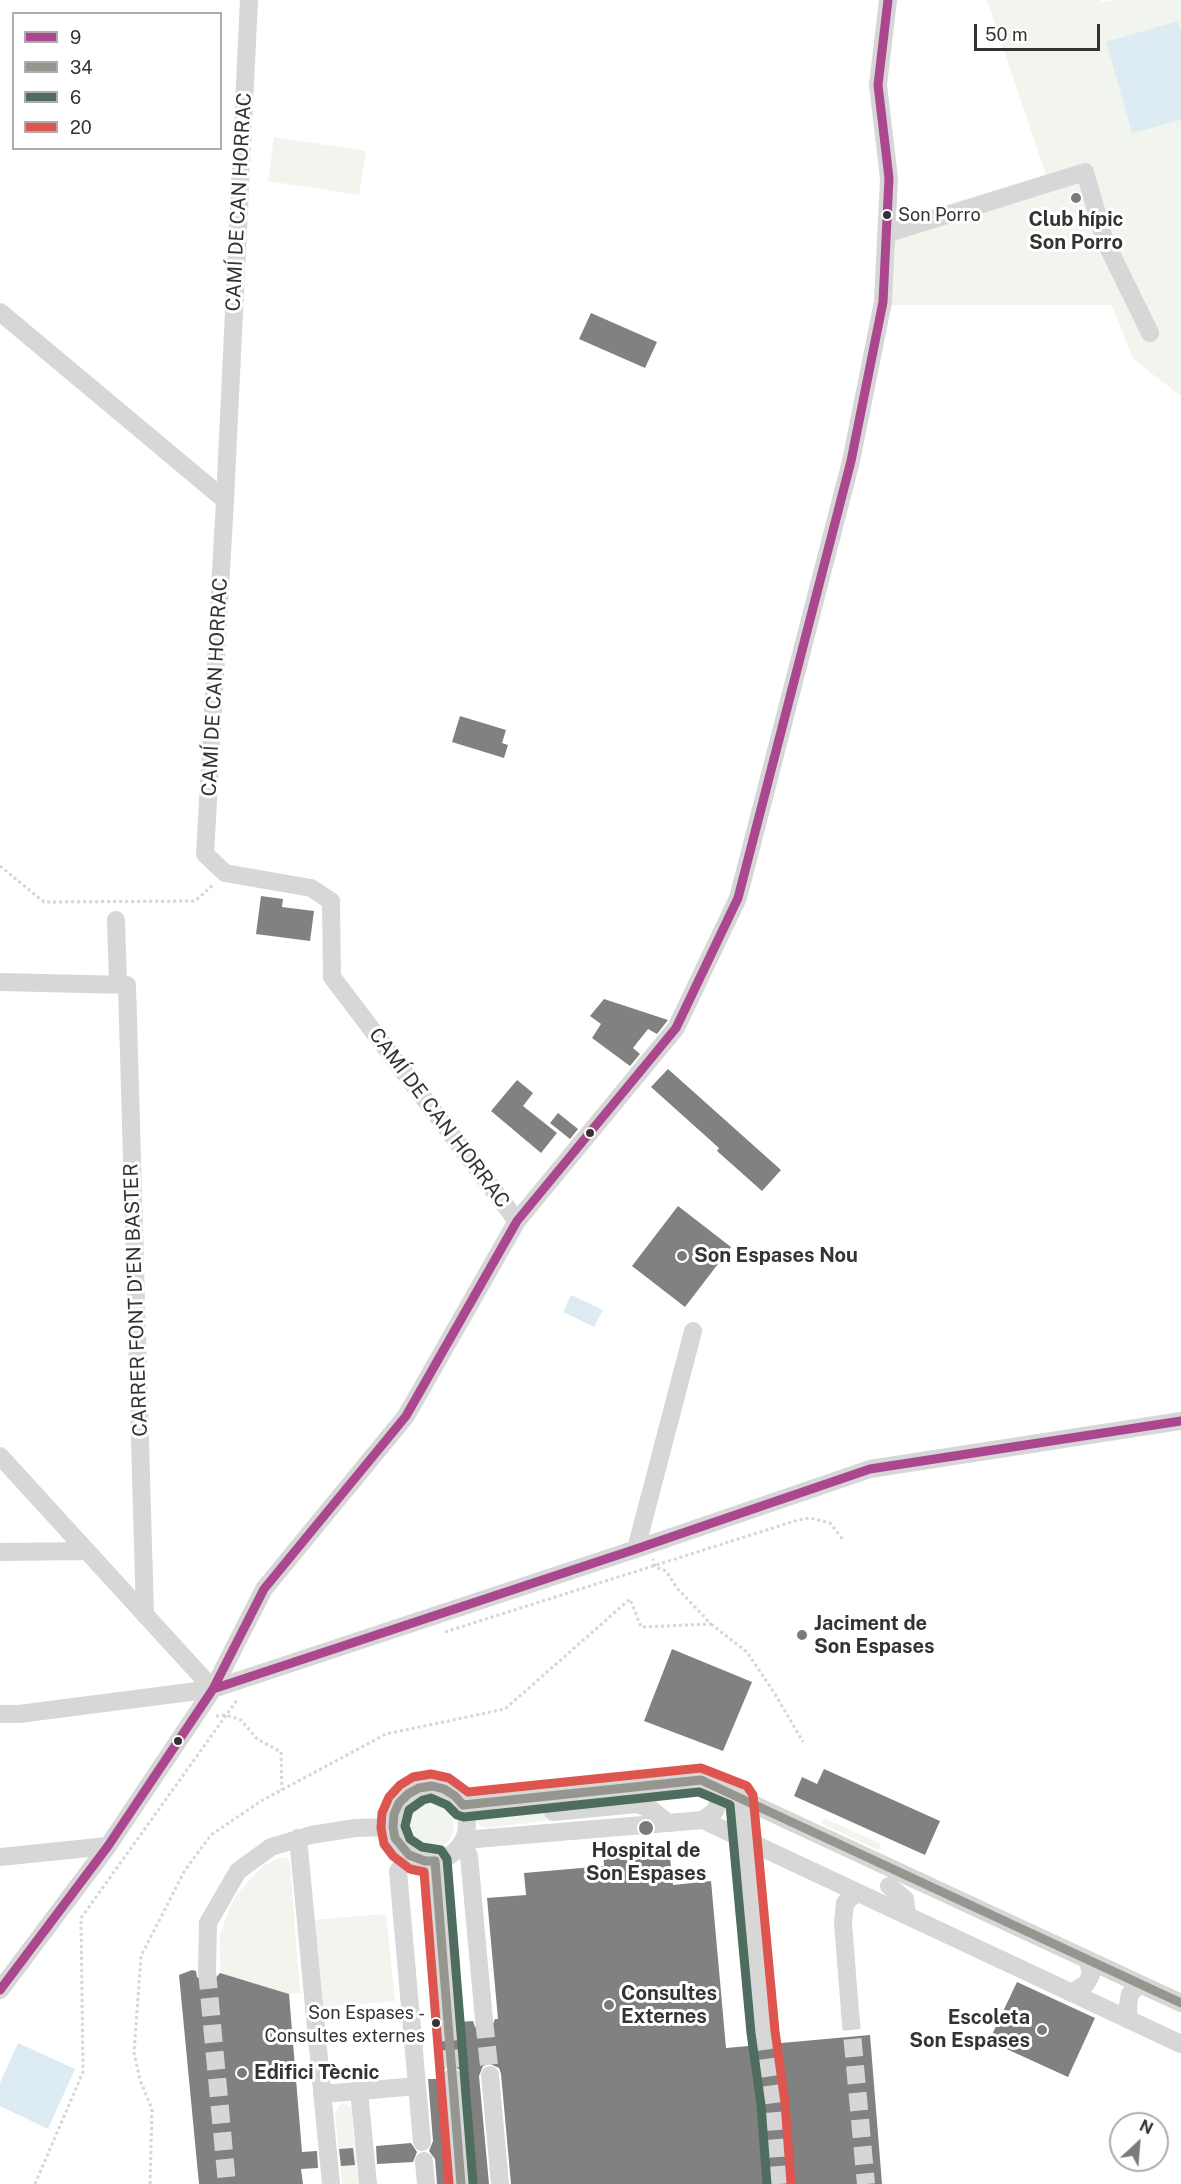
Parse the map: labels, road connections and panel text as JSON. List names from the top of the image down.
{
  "streets": {
    "street": ["CAMÍ DE CAN HORRAC", "CARRER FONT D'EN BASTER"]
  },
  "places": [
    "Club hípic Son Porro",
    "Son Porro",
    "Son Espases Nou",
    "Jaciment de Son Espases",
    "Hospital de Son Espases",
    "Consultes Externes",
    "Son Espases - Consultes externes",
    "Escoleta Son Espases",
    "Edifici Tècnic"
  ],
  "lines": [
    "transit line 9",
    "transit line 20",
    "transit line 34",
    "transit line 6"
  ],
  "legend": [
    "9",
    "34",
    "6",
    "20"
  ],
  "scale_bar": "50 m",
  "north": "top right"
}
